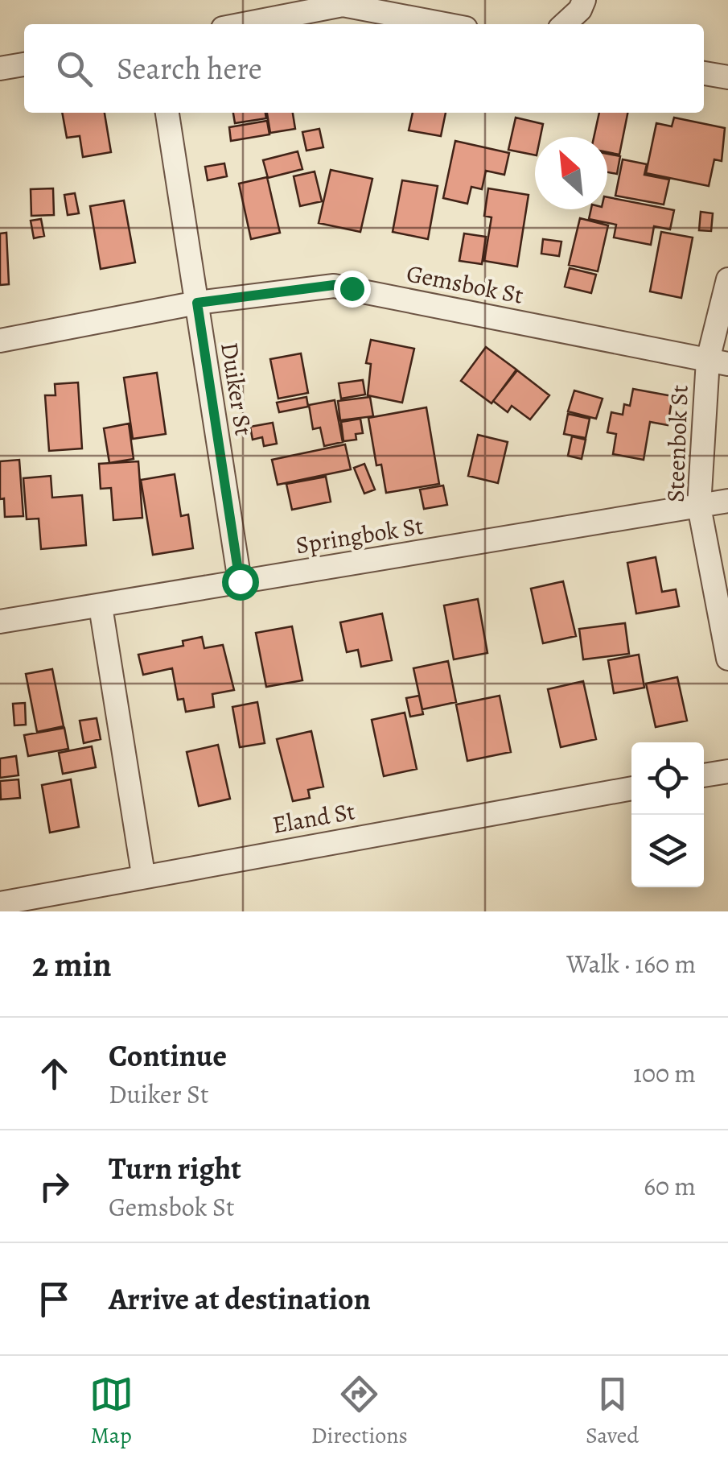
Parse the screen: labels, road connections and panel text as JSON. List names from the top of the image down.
{
  "streets": {
    "street": [
      "Gemsbok St",
      "Duiker St",
      "Steenbok St",
      "Springbok St",
      "Eland St"
    ]
  },
  "crossings": [
    ["Gemsbok St", "Duiker St"],
    ["Gemsbok St", "Steenbok St"],
    ["Duiker St", "Springbok St"],
    ["Steenbok St", "Springbok St"]
  ],
  "north": "top left",
  "page": {
    "search": "Search here",
    "heading": ["2 min", "Walk · 160 m"],
    "list": [
      ["Continue", "Duiker St", "100 m"],
      ["Turn right", "Gemsbok St", "60 m"],
      "Arrive at destination"
    ],
    "nav": ["Map", "Directions", "Saved"]
  }
}
